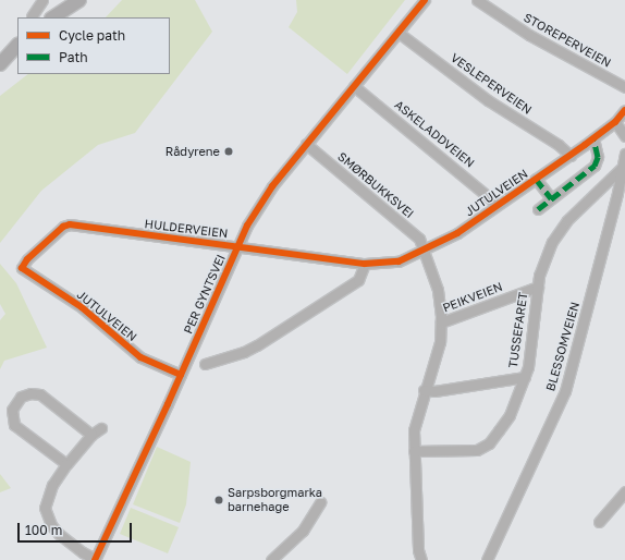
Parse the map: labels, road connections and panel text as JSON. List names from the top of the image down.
{
  "streets": {
    "street": [
      "STOREPERVEIEN",
      "VESLEPERVEIEN",
      "ASKELADDVEIEN",
      "SMØRBUKKSVEI",
      "JUTULVEIEN",
      "HULDERVEIEN",
      "PER GYNTSVEI",
      "PEIKVEIEN",
      "TUSSEFARET",
      "BLESSOMVEIEN"
    ]
  },
  "crossings": [
    ["VESLEPERVEIEN", "JUTULVEIEN"],
    ["VESLEPERVEIEN", "PER GYNTSVEI"],
    ["ASKELADDVEIEN", "JUTULVEIEN"],
    ["ASKELADDVEIEN", "PER GYNTSVEI"],
    ["SMØRBUKKSVEI", "JUTULVEIEN"],
    ["SMØRBUKKSVEI", "PER GYNTSVEI"],
    ["SMØRBUKKSVEI", "PEIKVEIEN"],
    ["SMØRBUKKSVEI", "TUSSEFARET"],
    ["JUTULVEIEN", "HULDERVEIEN"],
    ["JUTULVEIEN", "PER GYNTSVEI"],
    ["HULDERVEIEN", "PER GYNTSVEI"],
    ["PEIKVEIEN", "TUSSEFARET"],
    ["TUSSEFARET", "BLESSOMVEIEN"]
  ],
  "places": ["Rådyrene", "Sarpsborgmarka barnehage"],
  "legend": ["Cycle path", "Path"],
  "scale_bar": "100 m"
}
